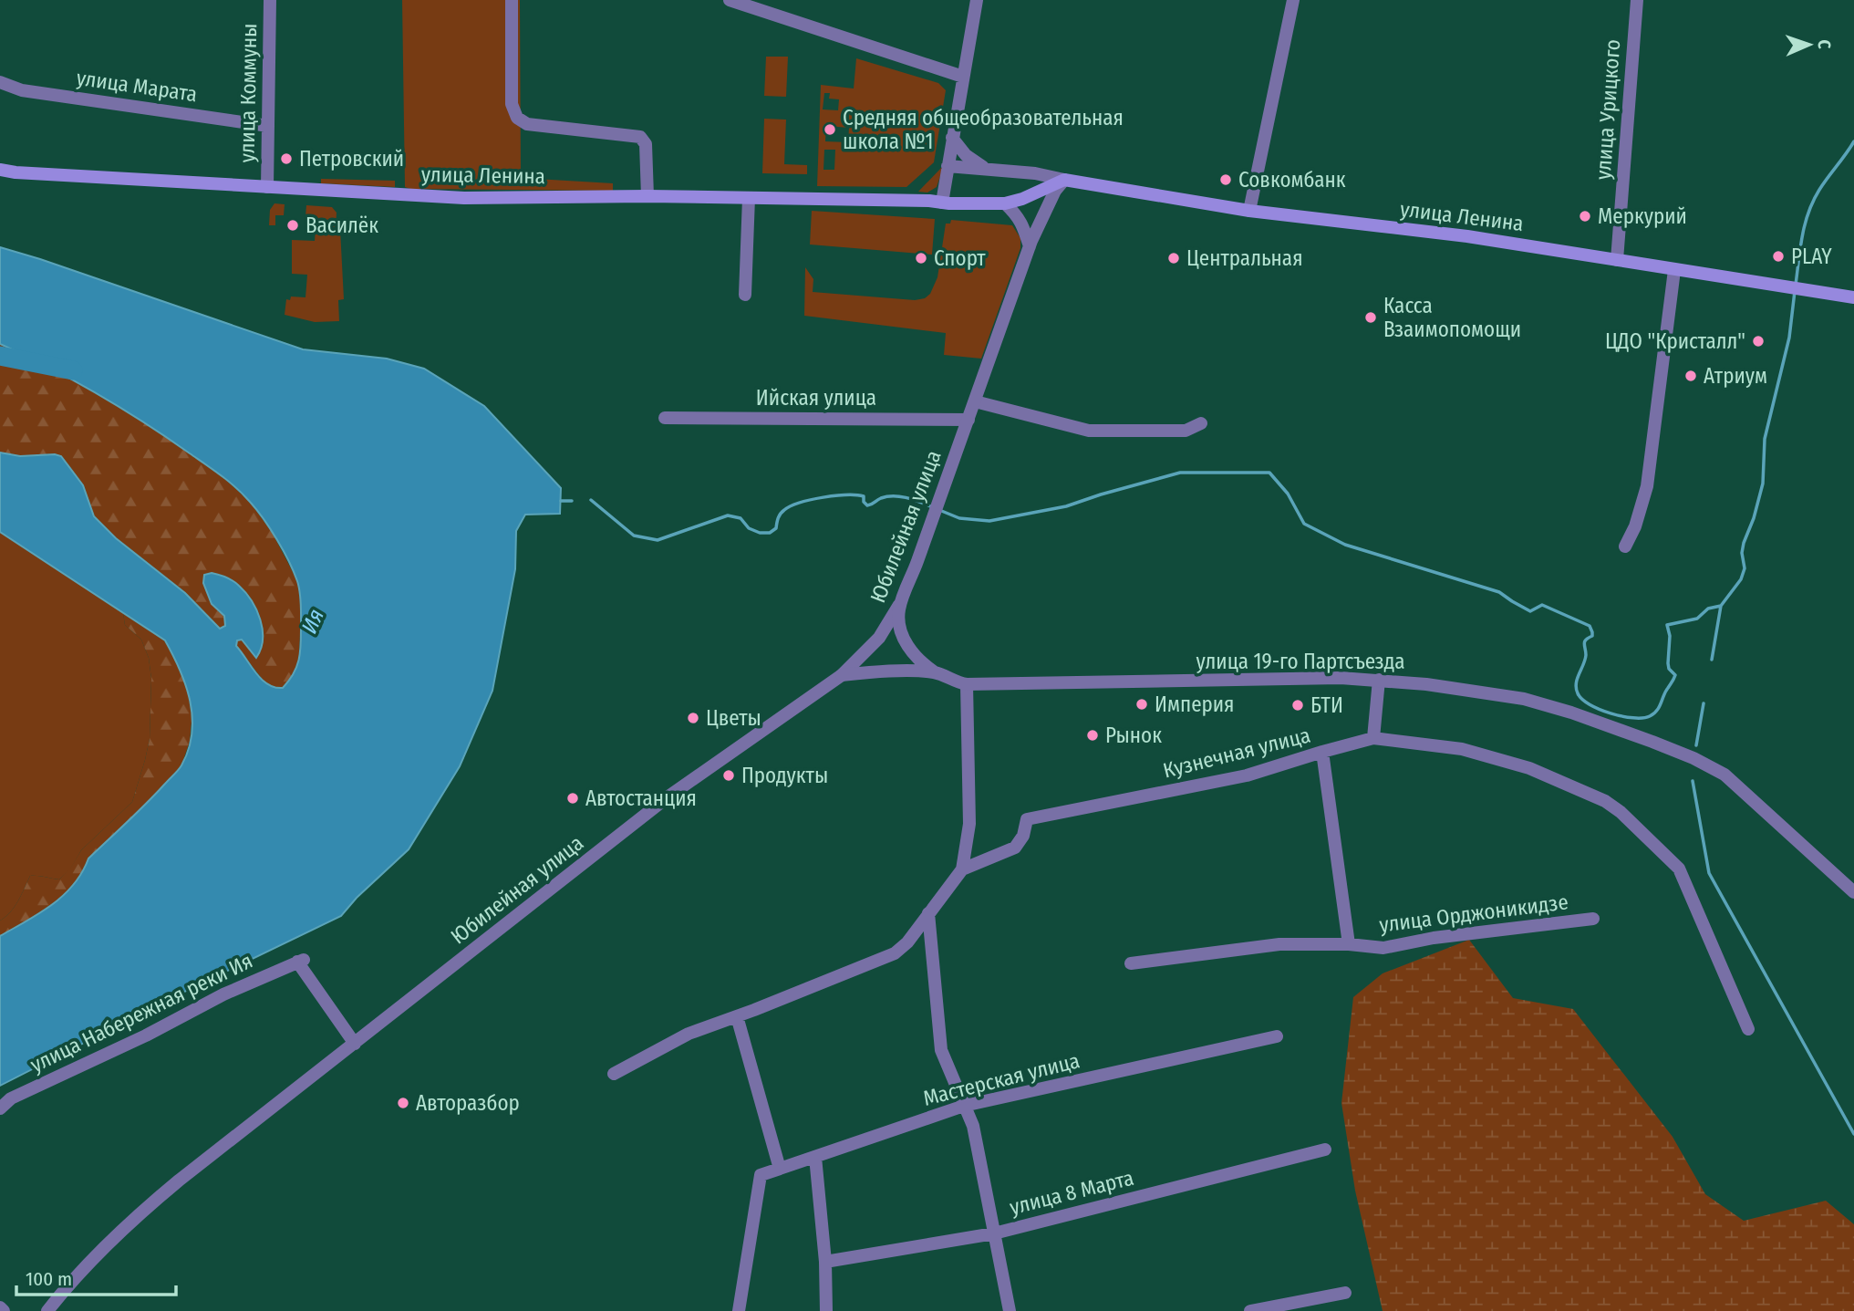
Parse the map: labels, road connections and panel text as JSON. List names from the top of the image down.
{
  "streets": {
    "main road": ["улица Ленина"],
    "street": [
      "улица Марата",
      "улица Коммуны",
      "улица Урицкого",
      "Ийская улица",
      "Юбилейная улица",
      "улица 19-го Партсъезда",
      "Кузнечная улица",
      "улица Орджоникидзе",
      "улица Набережная реки Ия",
      "Мастерская улица",
      "улица 8 Марта"
    ]
  },
  "crossings": [
    ["улица Марата", "улица Коммуны"],
    ["улица Коммуны", "улица Ленина"],
    ["улица Урицкого", "улица Ленина"],
    ["улица Ленина", "Юбилейная улица"],
    ["Ийская улица", "Юбилейная улица"],
    ["Юбилейная улица", "улица 19-го Партсъезда"],
    ["Юбилейная улица", "улица Набережная реки Ия"]
  ],
  "water": ["Ия"],
  "places": [
    "Средняя общеобразовательная школа №1",
    "Петровский",
    "Совкомбанк",
    "Меркурий",
    "Василёк",
    "PLAY",
    "Спорт",
    "Центральная",
    "Касса Взаимопомощи",
    "ЦДО \"Кристалл\"",
    "Атриум",
    "Империя",
    "БТИ",
    "Цветы",
    "Рынок",
    "Продукты",
    "Автостанция",
    "Авторазбор"
  ],
  "scale_bar": "100 m",
  "north": "right"
}
